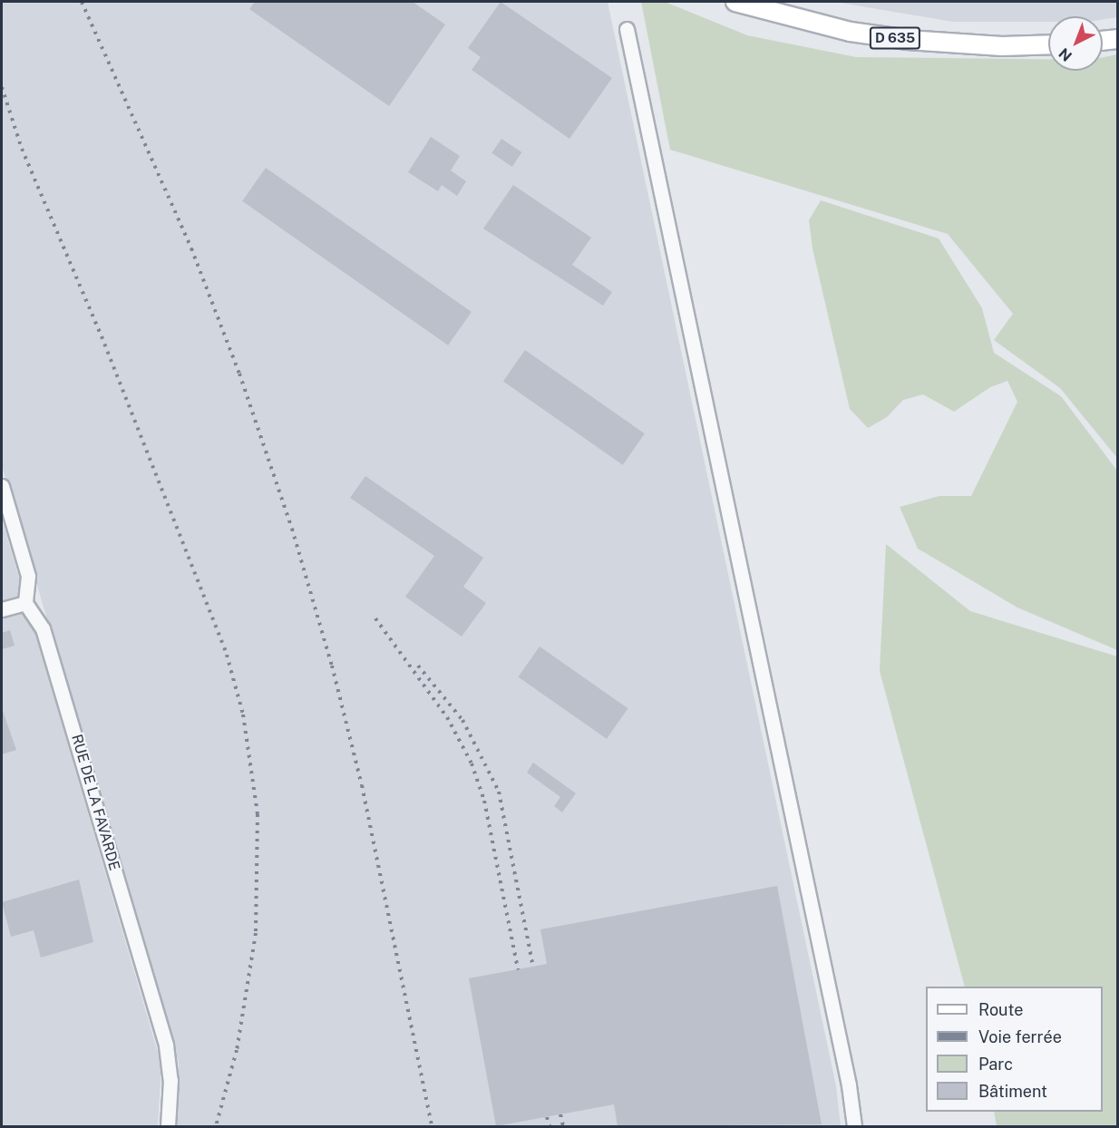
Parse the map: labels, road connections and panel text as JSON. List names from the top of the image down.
{
  "streets": {
    "main road": ["D 635"],
    "street": ["RUE DE LA FAVARDE"]
  },
  "legend": [
    "Route",
    "Voie ferrée",
    "Parc",
    "Bâtiment"
  ],
  "north": "bottom left"
}
